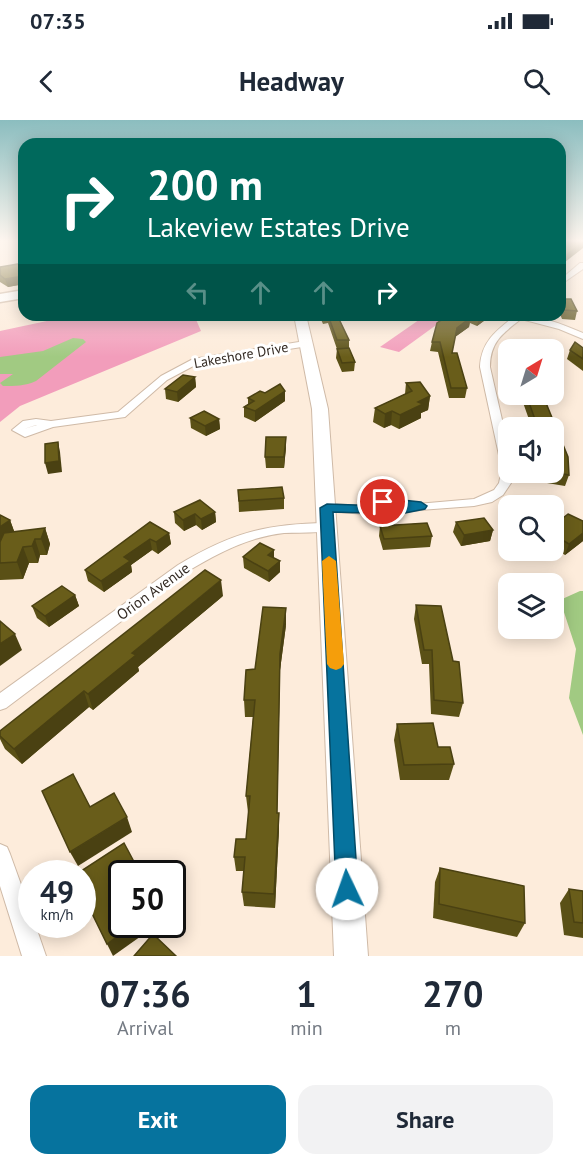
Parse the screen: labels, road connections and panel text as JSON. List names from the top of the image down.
{
  "streets": {
    "street": ["Lakeshore Drive", "Orion Avenue"]
  },
  "north": "top right",
  "page": {
    "status": "07:35",
    "header": "Headway",
    "turn": ["200 m", "Lakeview Estates Drive"],
    "speed": "49 km/h",
    "limit": "50",
    "eta": [
      "07:36",
      "Arrival",
      "1",
      "min",
      "270",
      "m"
    ],
    "buttons": ["Exit", "Share"]
  }
}
